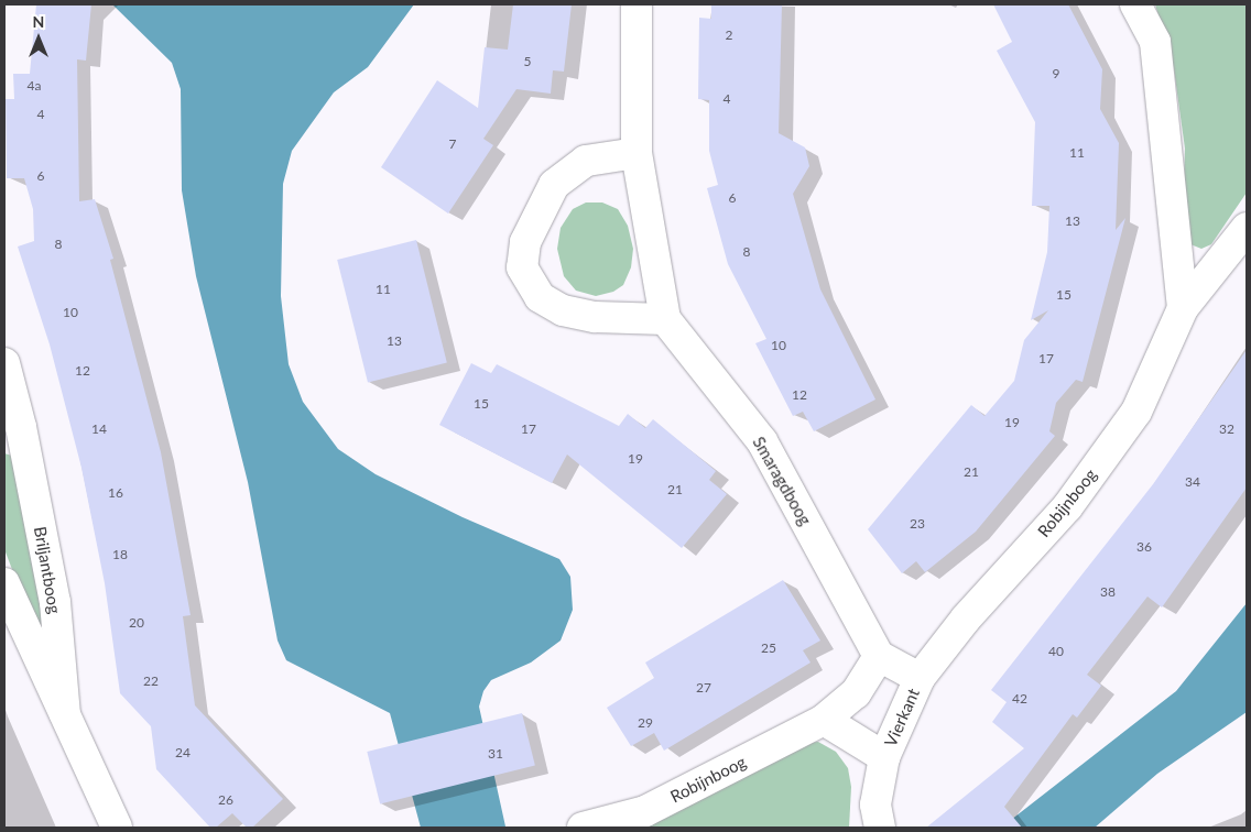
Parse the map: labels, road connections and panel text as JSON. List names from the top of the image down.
{
  "streets": {
    "street": [
      "Smaragdboog",
      "Robijnboog",
      "Briljantboog",
      "Vierkant"
    ]
  },
  "crossings": [
    ["Smaragdboog", "Vierkant"],
    ["Robijnboog", "Vierkant"]
  ],
  "house_numbers": [
    "2",
    "5",
    "9",
    "4a",
    "4",
    "4",
    "7",
    "11",
    "6",
    "6",
    "13",
    "8",
    "8",
    "11",
    "15",
    "10",
    "13",
    "10",
    "17",
    "12",
    "12",
    "15",
    "19",
    "14",
    "17",
    "32",
    "19",
    "21",
    "34",
    "21",
    "16",
    "23",
    "36",
    "18",
    "38",
    "20",
    "25",
    "40",
    "22",
    "27",
    "42",
    "29",
    "24",
    "31",
    "26"
  ],
  "north": "top"
}
